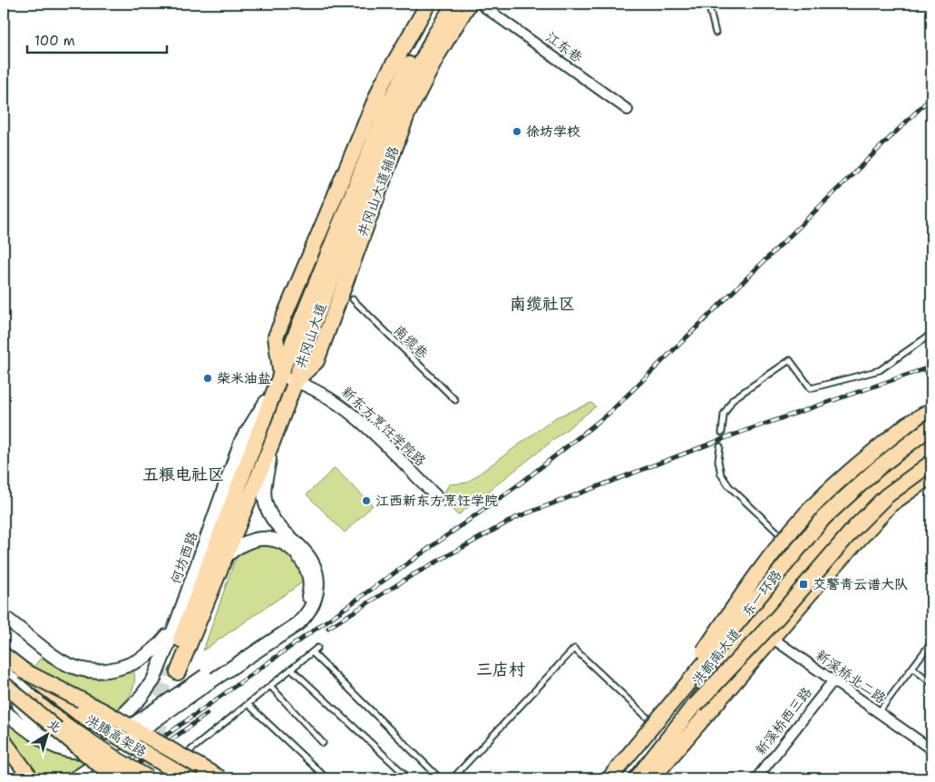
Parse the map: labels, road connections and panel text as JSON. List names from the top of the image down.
{
  "streets": {
    "main road": [
      "井冈山大道辅路",
      "井冈山大道",
      "何坊西路",
      "东一环路",
      "洪都南大道",
      "洪腾高架路"
    ],
    "street": [
      "江东巷",
      "新东方烹饪学院路",
      "新溪桥北二路",
      "新溪桥西三路"
    ],
    "lane": ["南缆巷"]
  },
  "crossings": [
    ["江东巷", "井冈山大道辅路"],
    ["井冈山大道辅路", "井冈山大道"],
    ["井冈山大道辅路", "新东方烹饪学院路"],
    ["井冈山大道", "新东方烹饪学院路"],
    ["井冈山大道", "何坊西路"],
    ["新东方烹饪学院路", "何坊西路"],
    ["东一环路", "洪都南大道"],
    ["东一环路", "新溪桥北二路"],
    ["新溪桥北二路", "新溪桥西三路"]
  ],
  "districts": ["南缆社区", "五粮电社区", "三店村"],
  "places": {
    "other": ["徐坊学校", "柴米油盐", "江西新东方烹饪学院"],
    "transit": ["交警青云谱大队"]
  },
  "scale_bar": "100 m",
  "north": "top right"
}
